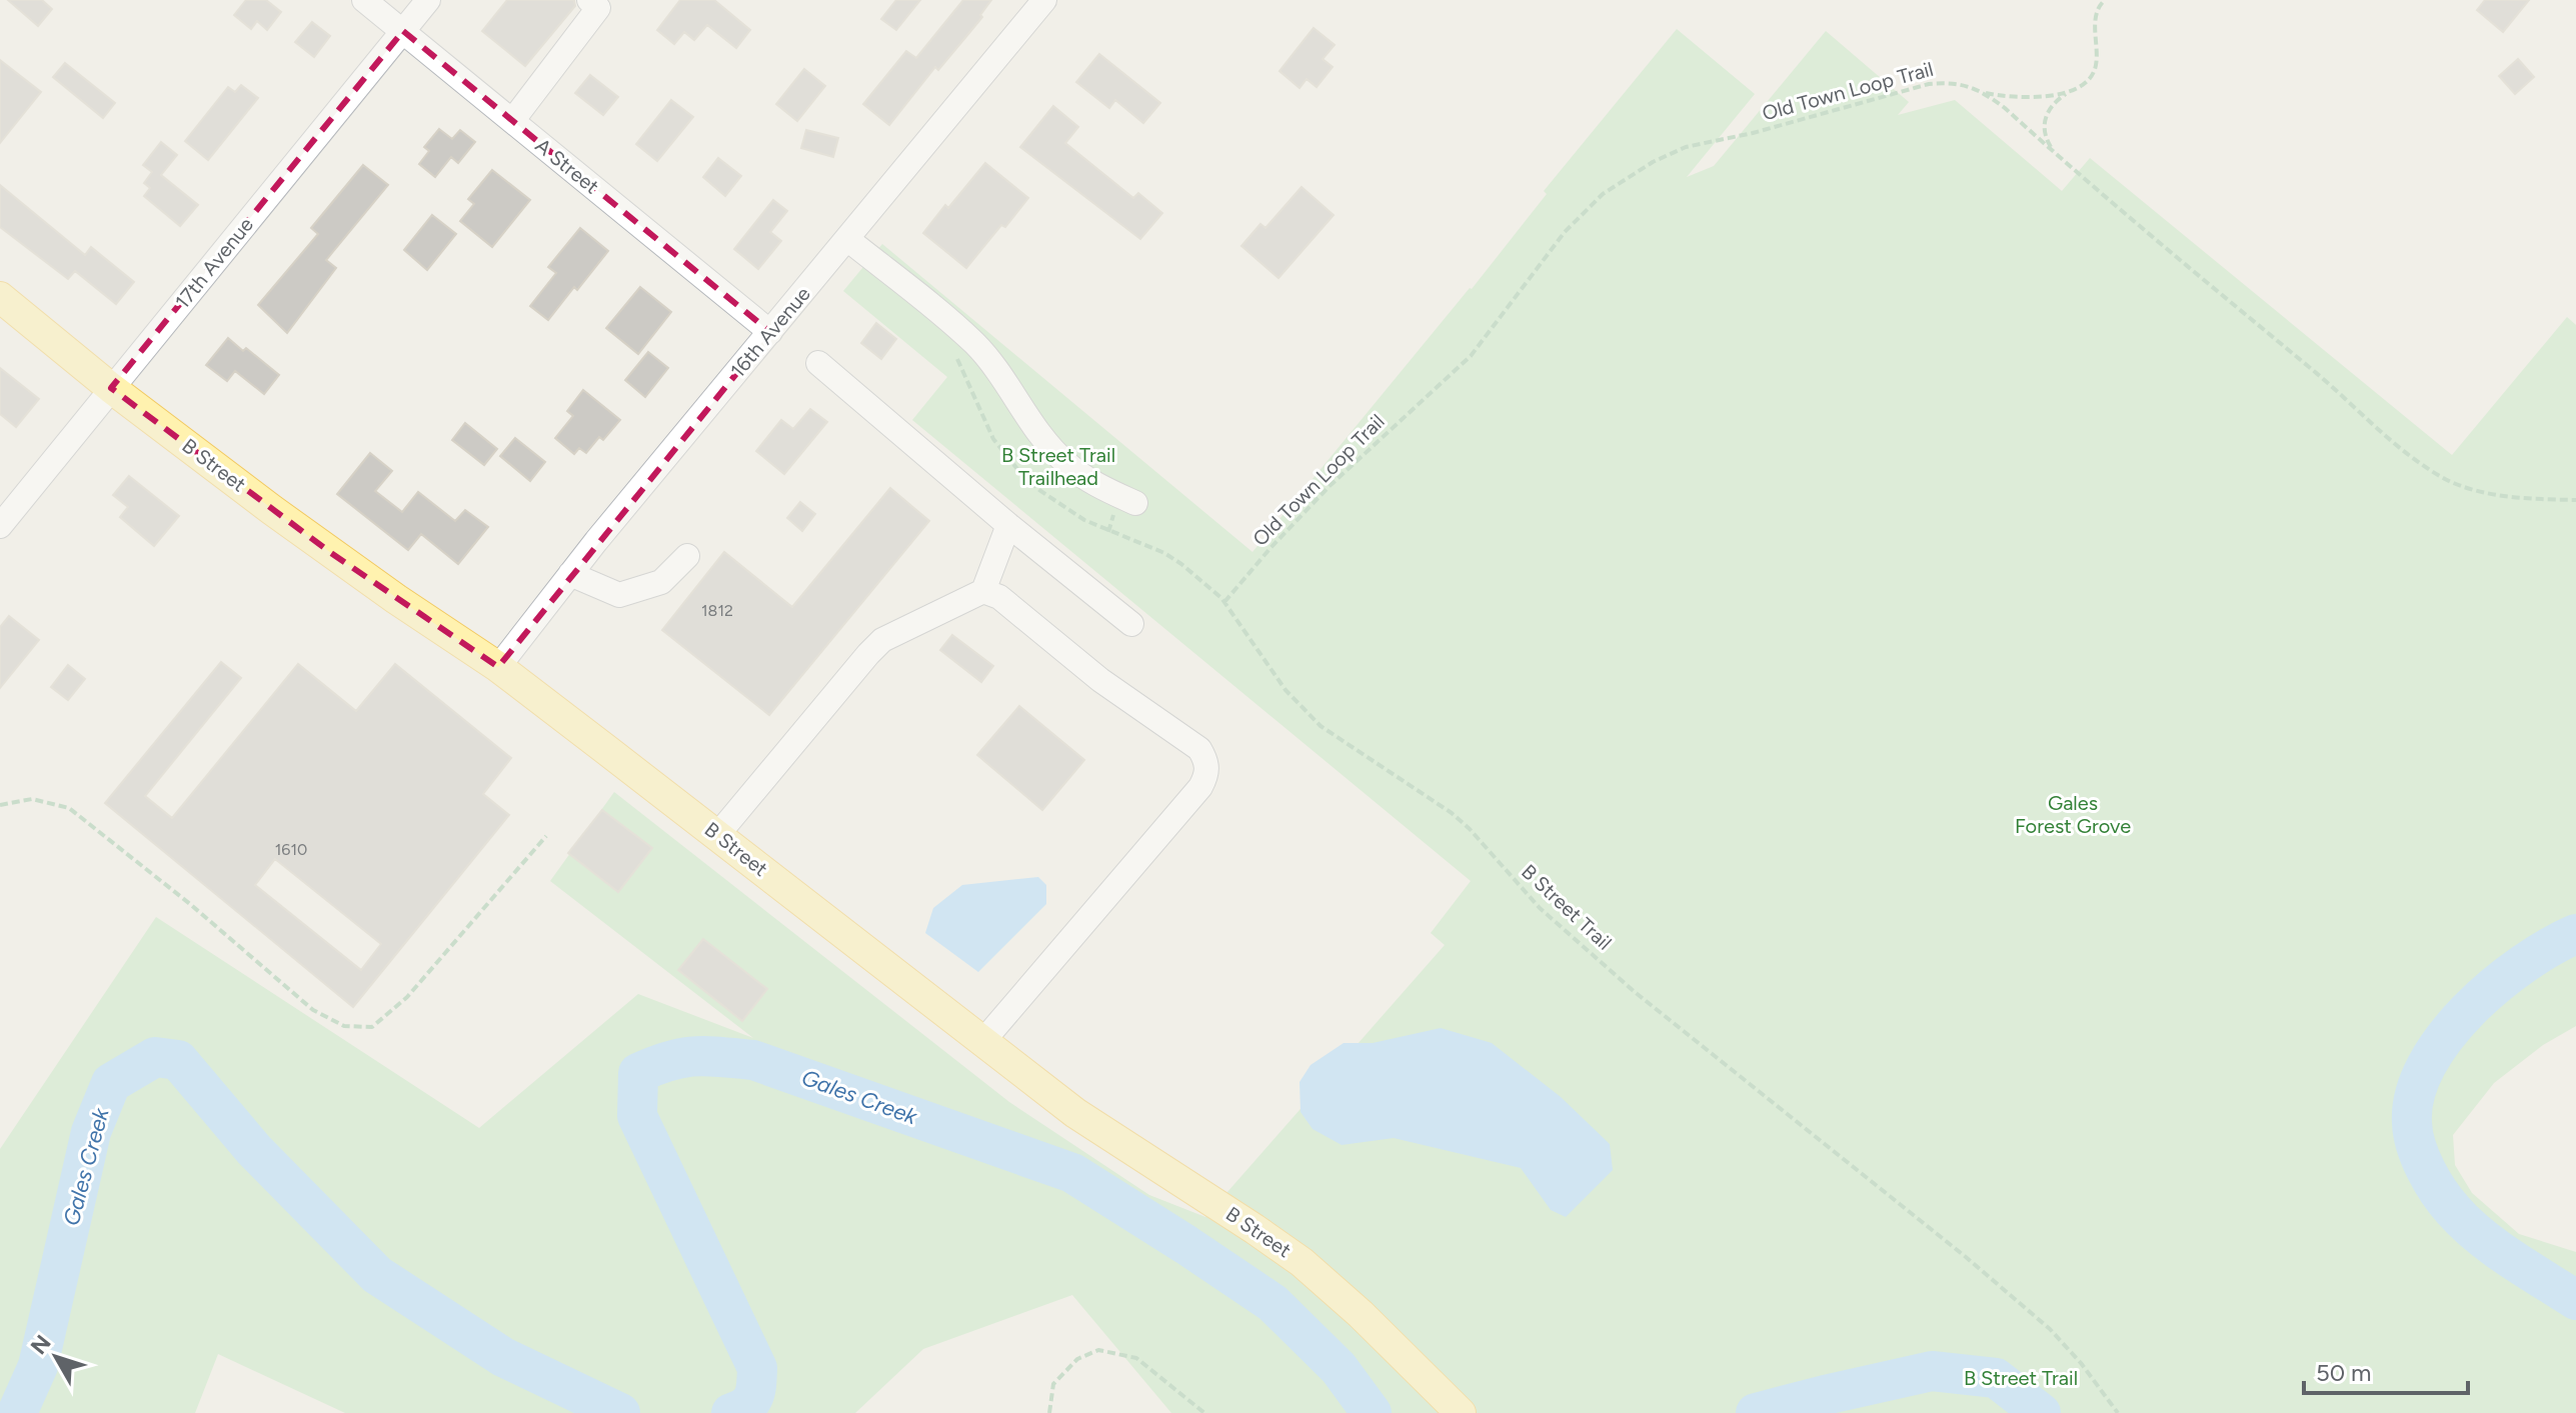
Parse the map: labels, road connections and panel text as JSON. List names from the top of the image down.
{
  "streets": {
    "main road": ["B Street"],
    "street": ["A Street", "17th Avenue", "16th Avenue"],
    "path": ["Old Town Loop Trail", "B Street Trail"]
  },
  "crossings": [
    ["Old Town Loop Trail", "B Street Trail"],
    ["A Street", "17th Avenue"],
    ["A Street", "16th Avenue"],
    ["17th Avenue", "B Street"],
    ["16th Avenue", "B Street"]
  ],
  "water": ["Gales Creek"],
  "parks": ["B Street Trail Trailhead", "Gales Forest Grove", "B Street Trail"],
  "house_numbers": ["1812", "1610"],
  "scale_bar": "50 m",
  "north": "top left"
}
